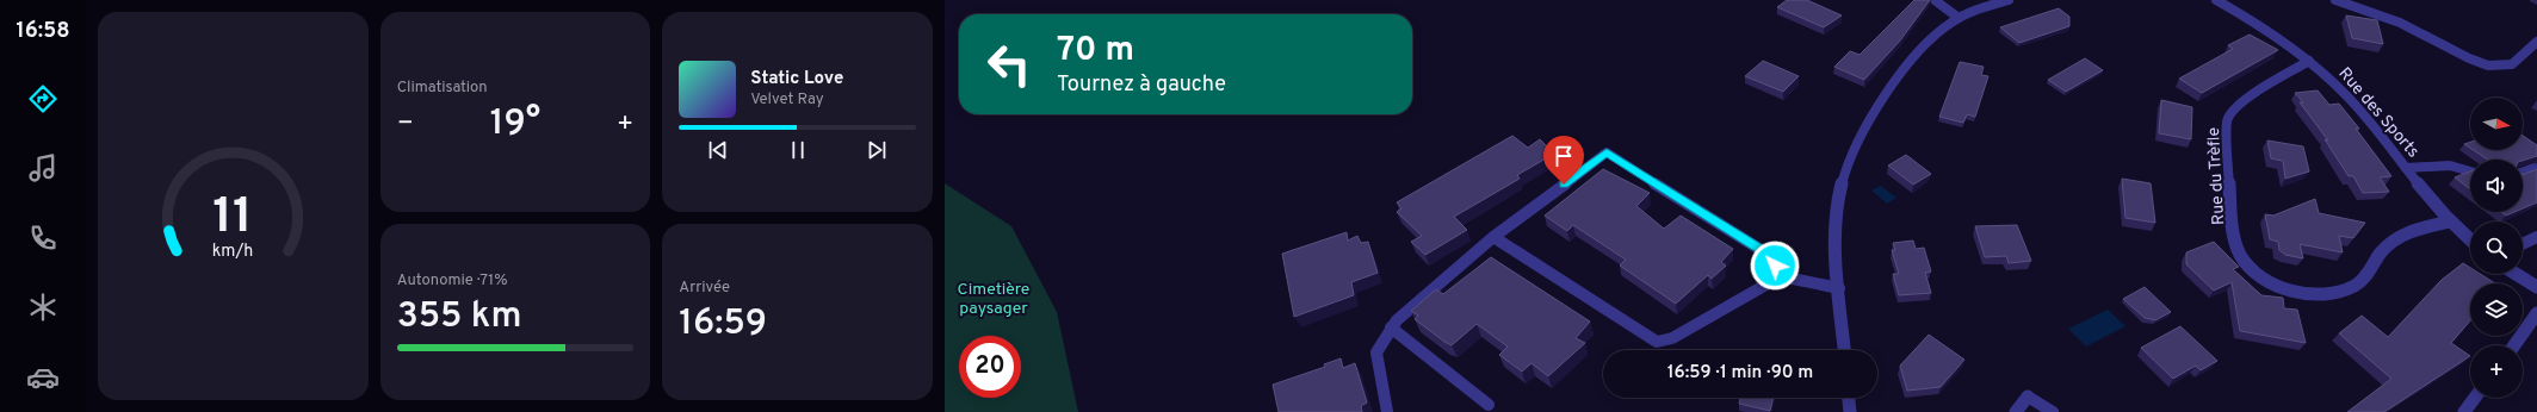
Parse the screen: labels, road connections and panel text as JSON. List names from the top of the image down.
{
  "streets": {
    "street": ["Rue des Sports", "Rue du Trèfle"]
  },
  "crossings": [
    ["Rue des Sports", "Rue du Trèfle"]
  ],
  "parks": ["Cimetière paysager"],
  "north": "right",
  "page": {
    "tabs": "16:58",
    "tile": [
      "Climatisation",
      ["Autonomie · 71%", "355 km"],
      ["Arrivée", "16:59"]
    ],
    "turn": ["70 m", "Tournez à gauche"],
    "song": ["Static Love", "Velvet Ray"],
    "map_buttons": "+",
    "heat": ["−", "19°", "+"],
    "limit": "20",
    "trip": "16:59 · 1 min · 90 m",
    "gauge": ["11", "km/h"]
  }
}
